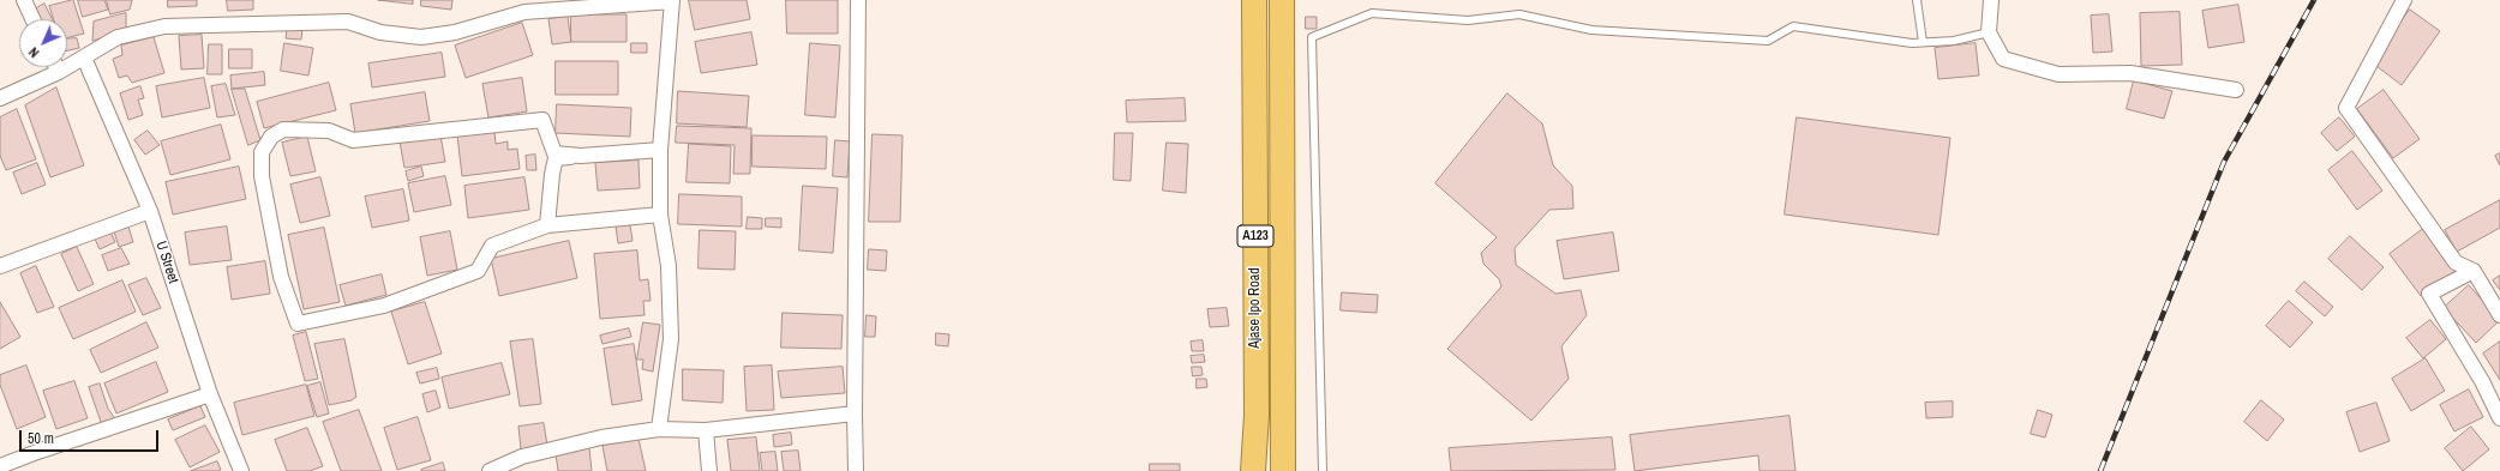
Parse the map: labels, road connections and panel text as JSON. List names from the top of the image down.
{
  "streets": {
    "highway": ["A123", "Ajase Ipo Road"],
    "street": ["U Street"]
  },
  "scale_bar": "50 m",
  "north": "bottom left"
}
